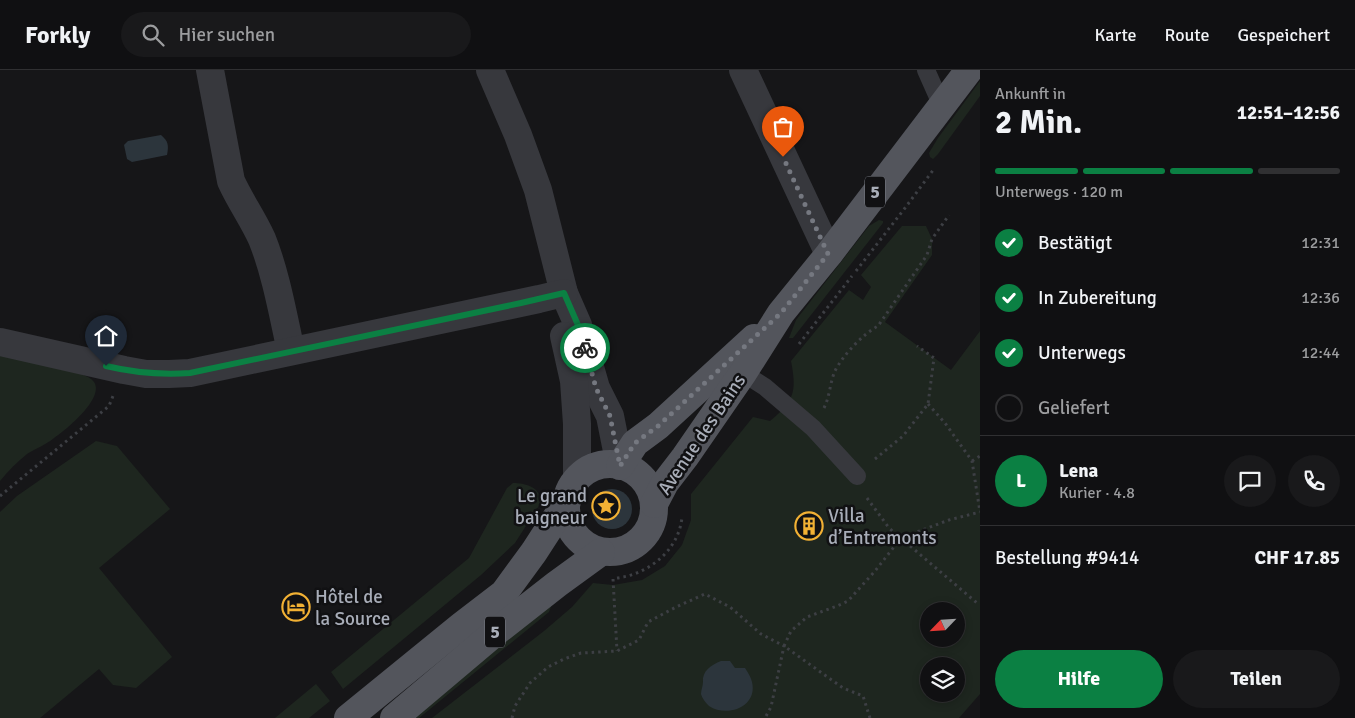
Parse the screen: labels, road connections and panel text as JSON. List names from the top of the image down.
{
  "streets": {
    "main road": ["5", "Avenue des Bains"]
  },
  "crossings": [
    ["5", "Avenue des Bains"]
  ],
  "places": {
    "place": ["Le grand baigneur"],
    "building": ["Villa d’Entremonts"],
    "hotel": ["Hôtel de la Source"]
  },
  "north": "bottom left",
  "page": {
    "header": "Forkly",
    "search": "Hier suchen",
    "nav": ["Karte", "Route", "Gespeichert"],
    "heading": ["2 Min.", "Ankunft in", "12:51–12:56"],
    "panel": [
      "Lena",
      "Kurier · 4.8",
      "Bestellung #9414",
      "CHF 17.85"
    ],
    "bar": "Unterwegs · 120 m",
    "list": [
      ["Bestätigt", "12:31"],
      ["In Zubereitung", "12:36"],
      ["Unterwegs", "12:44"],
      "Geliefert"
    ],
    "round": "L",
    "buttons": ["Hilfe", "Teilen"]
  }
}
